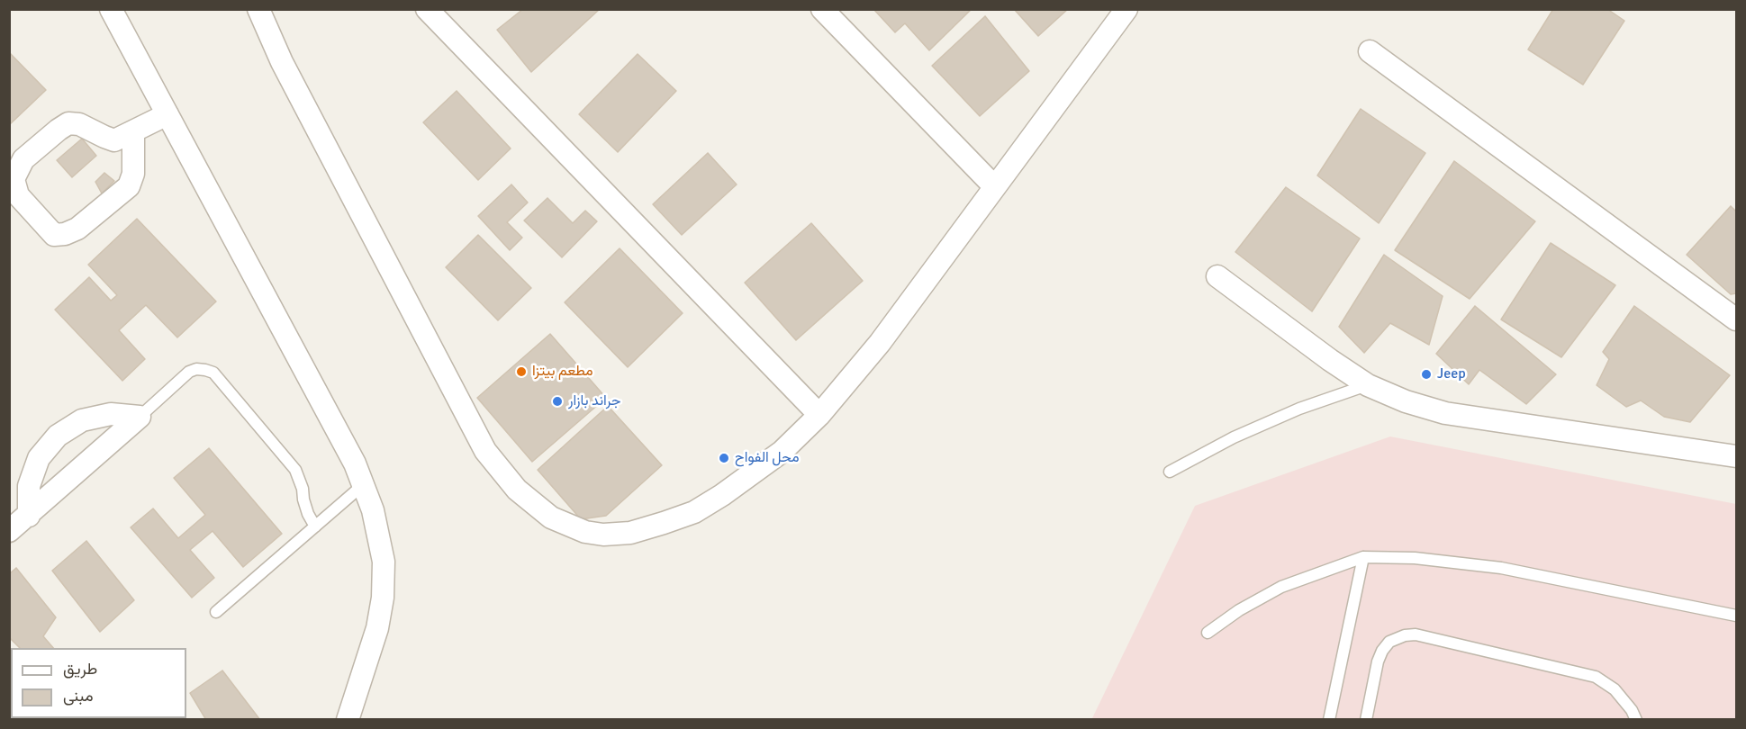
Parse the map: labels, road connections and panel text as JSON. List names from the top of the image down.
{
  "places": [
    "مطعم بيتزا",
    "Jeep",
    "جراند بازار",
    "محل الفواح"
  ],
  "legend": ["طريق", "مبنى"]
}
